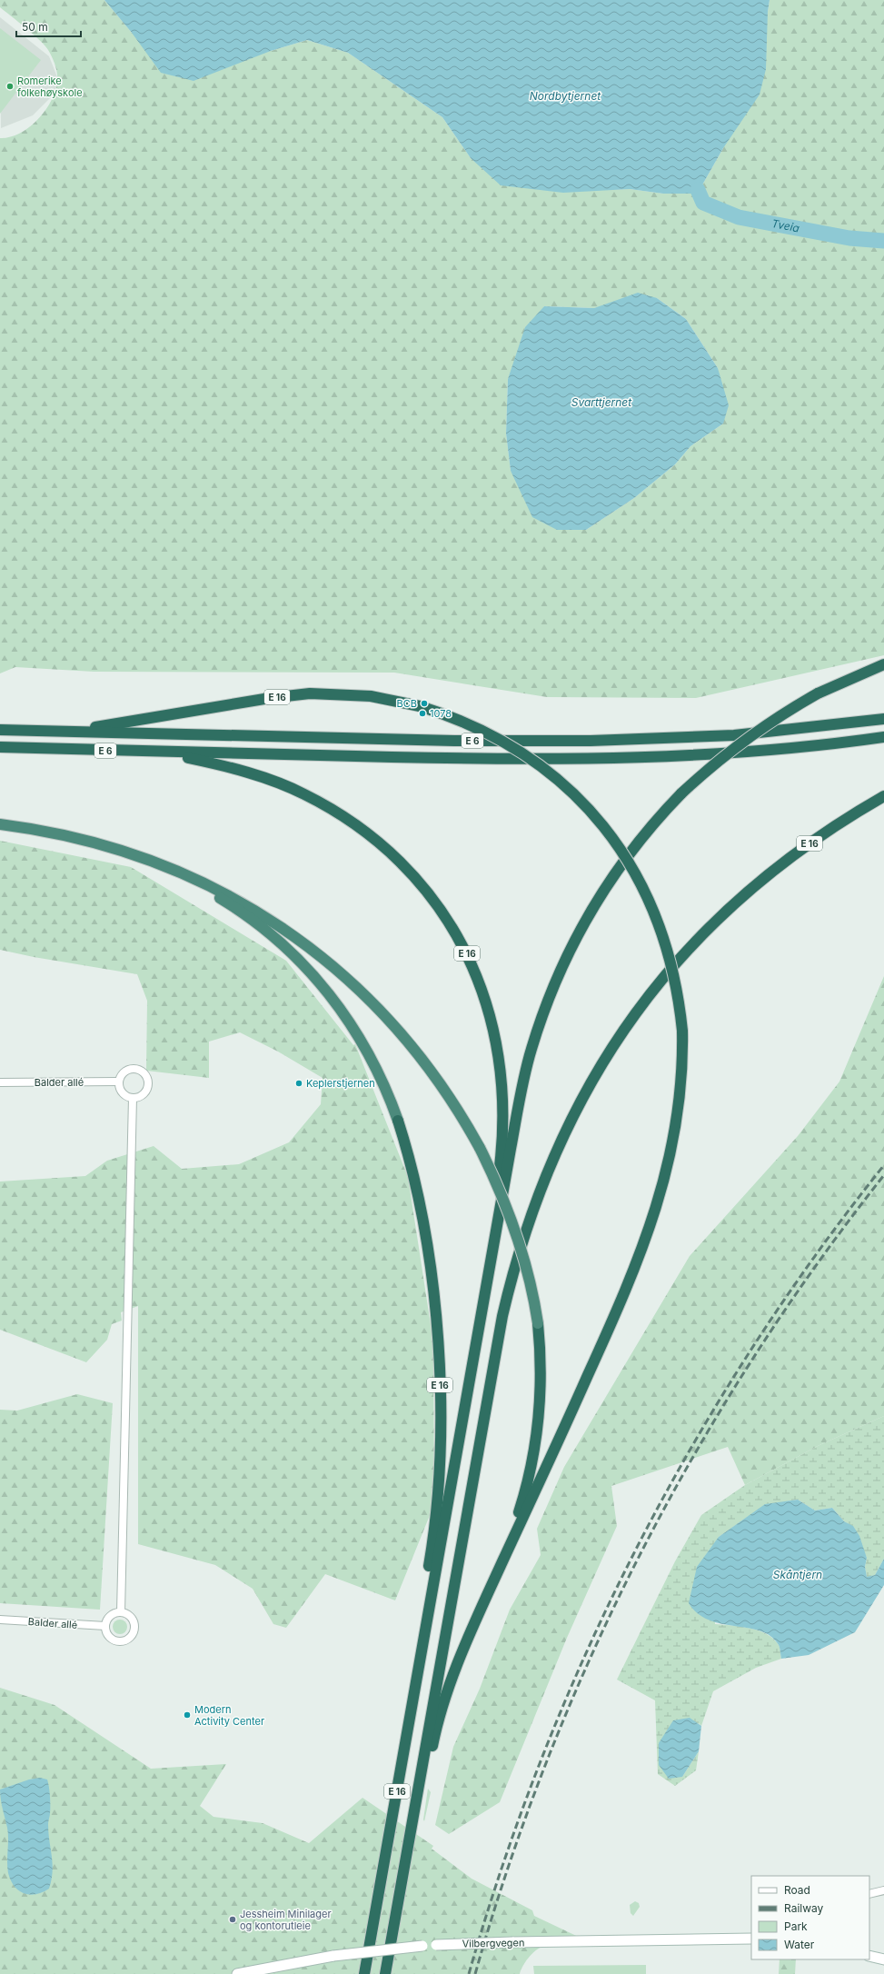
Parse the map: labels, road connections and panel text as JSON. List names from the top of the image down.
{
  "streets": {
    "highway": ["E 16", "E 6"],
    "main road": ["Vilbergvegen"],
    "street": ["Balder allé"]
  },
  "crossings": [
    ["E 16", "E 6"]
  ],
  "water": [
    "Nordbytjernet",
    "Tveia",
    "Svarttjernet",
    "Skåntjern"
  ],
  "places": [
    "Romerike folkehøyskole",
    "BCB",
    "1078",
    "Keplerstjernen",
    "Modern Activity Center",
    "Jessheim Minilager og kontorutleie"
  ],
  "legend": [
    "Road",
    "Railway",
    "Park",
    "Water"
  ],
  "scale_bar": "50 m"
}
